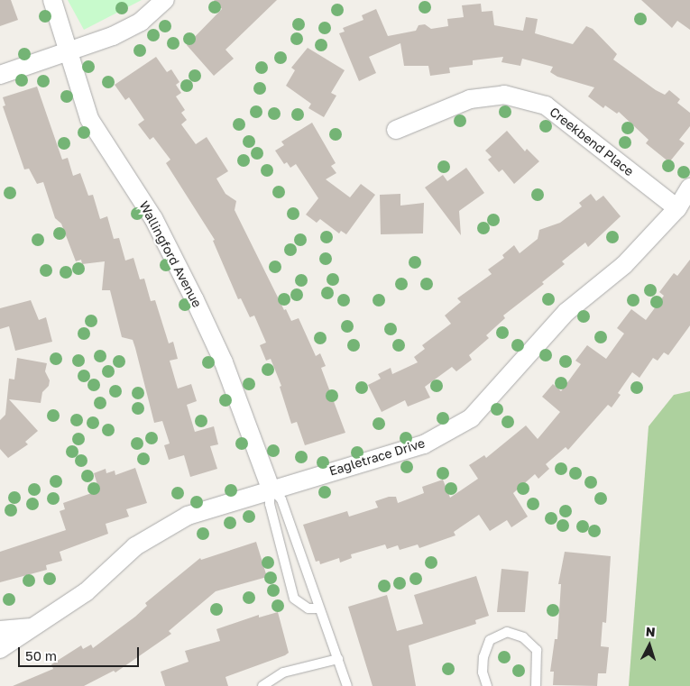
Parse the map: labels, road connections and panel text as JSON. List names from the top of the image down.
{
  "streets": {
    "street": ["Creekbend Place", "Wallingford Avenue", "Eagletrace Drive"]
  },
  "crossings": [
    ["Creekbend Place", "Eagletrace Drive"],
    ["Wallingford Avenue", "Eagletrace Drive"]
  ],
  "scale_bar": "50 m",
  "north": "top"
}
